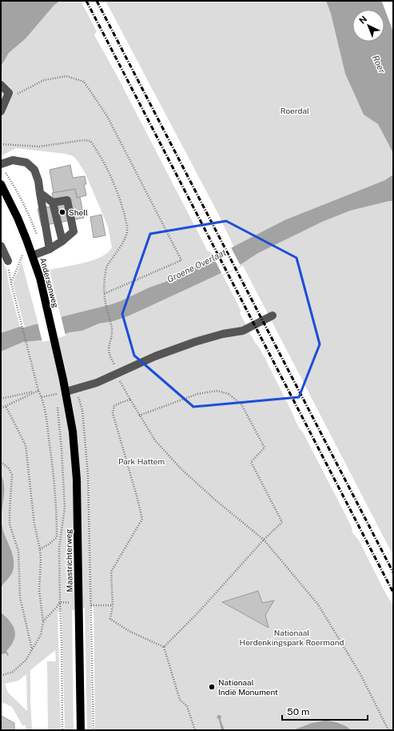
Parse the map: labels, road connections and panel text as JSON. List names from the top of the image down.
{
  "streets": {
    "main road": ["Andersonweg", "Maastrichterweg"]
  },
  "crossings": [
    ["Andersonweg", "Maastrichterweg"]
  ],
  "water": ["Roer", "Groene Overlaat"],
  "parks": ["Roerdal", "Park Hattem", "Nationaal Herdenkingspark Roermond"],
  "places": ["Shell", "Nationaal Indië Monument"],
  "scale_bar": "50 m",
  "north": "top left"
}
